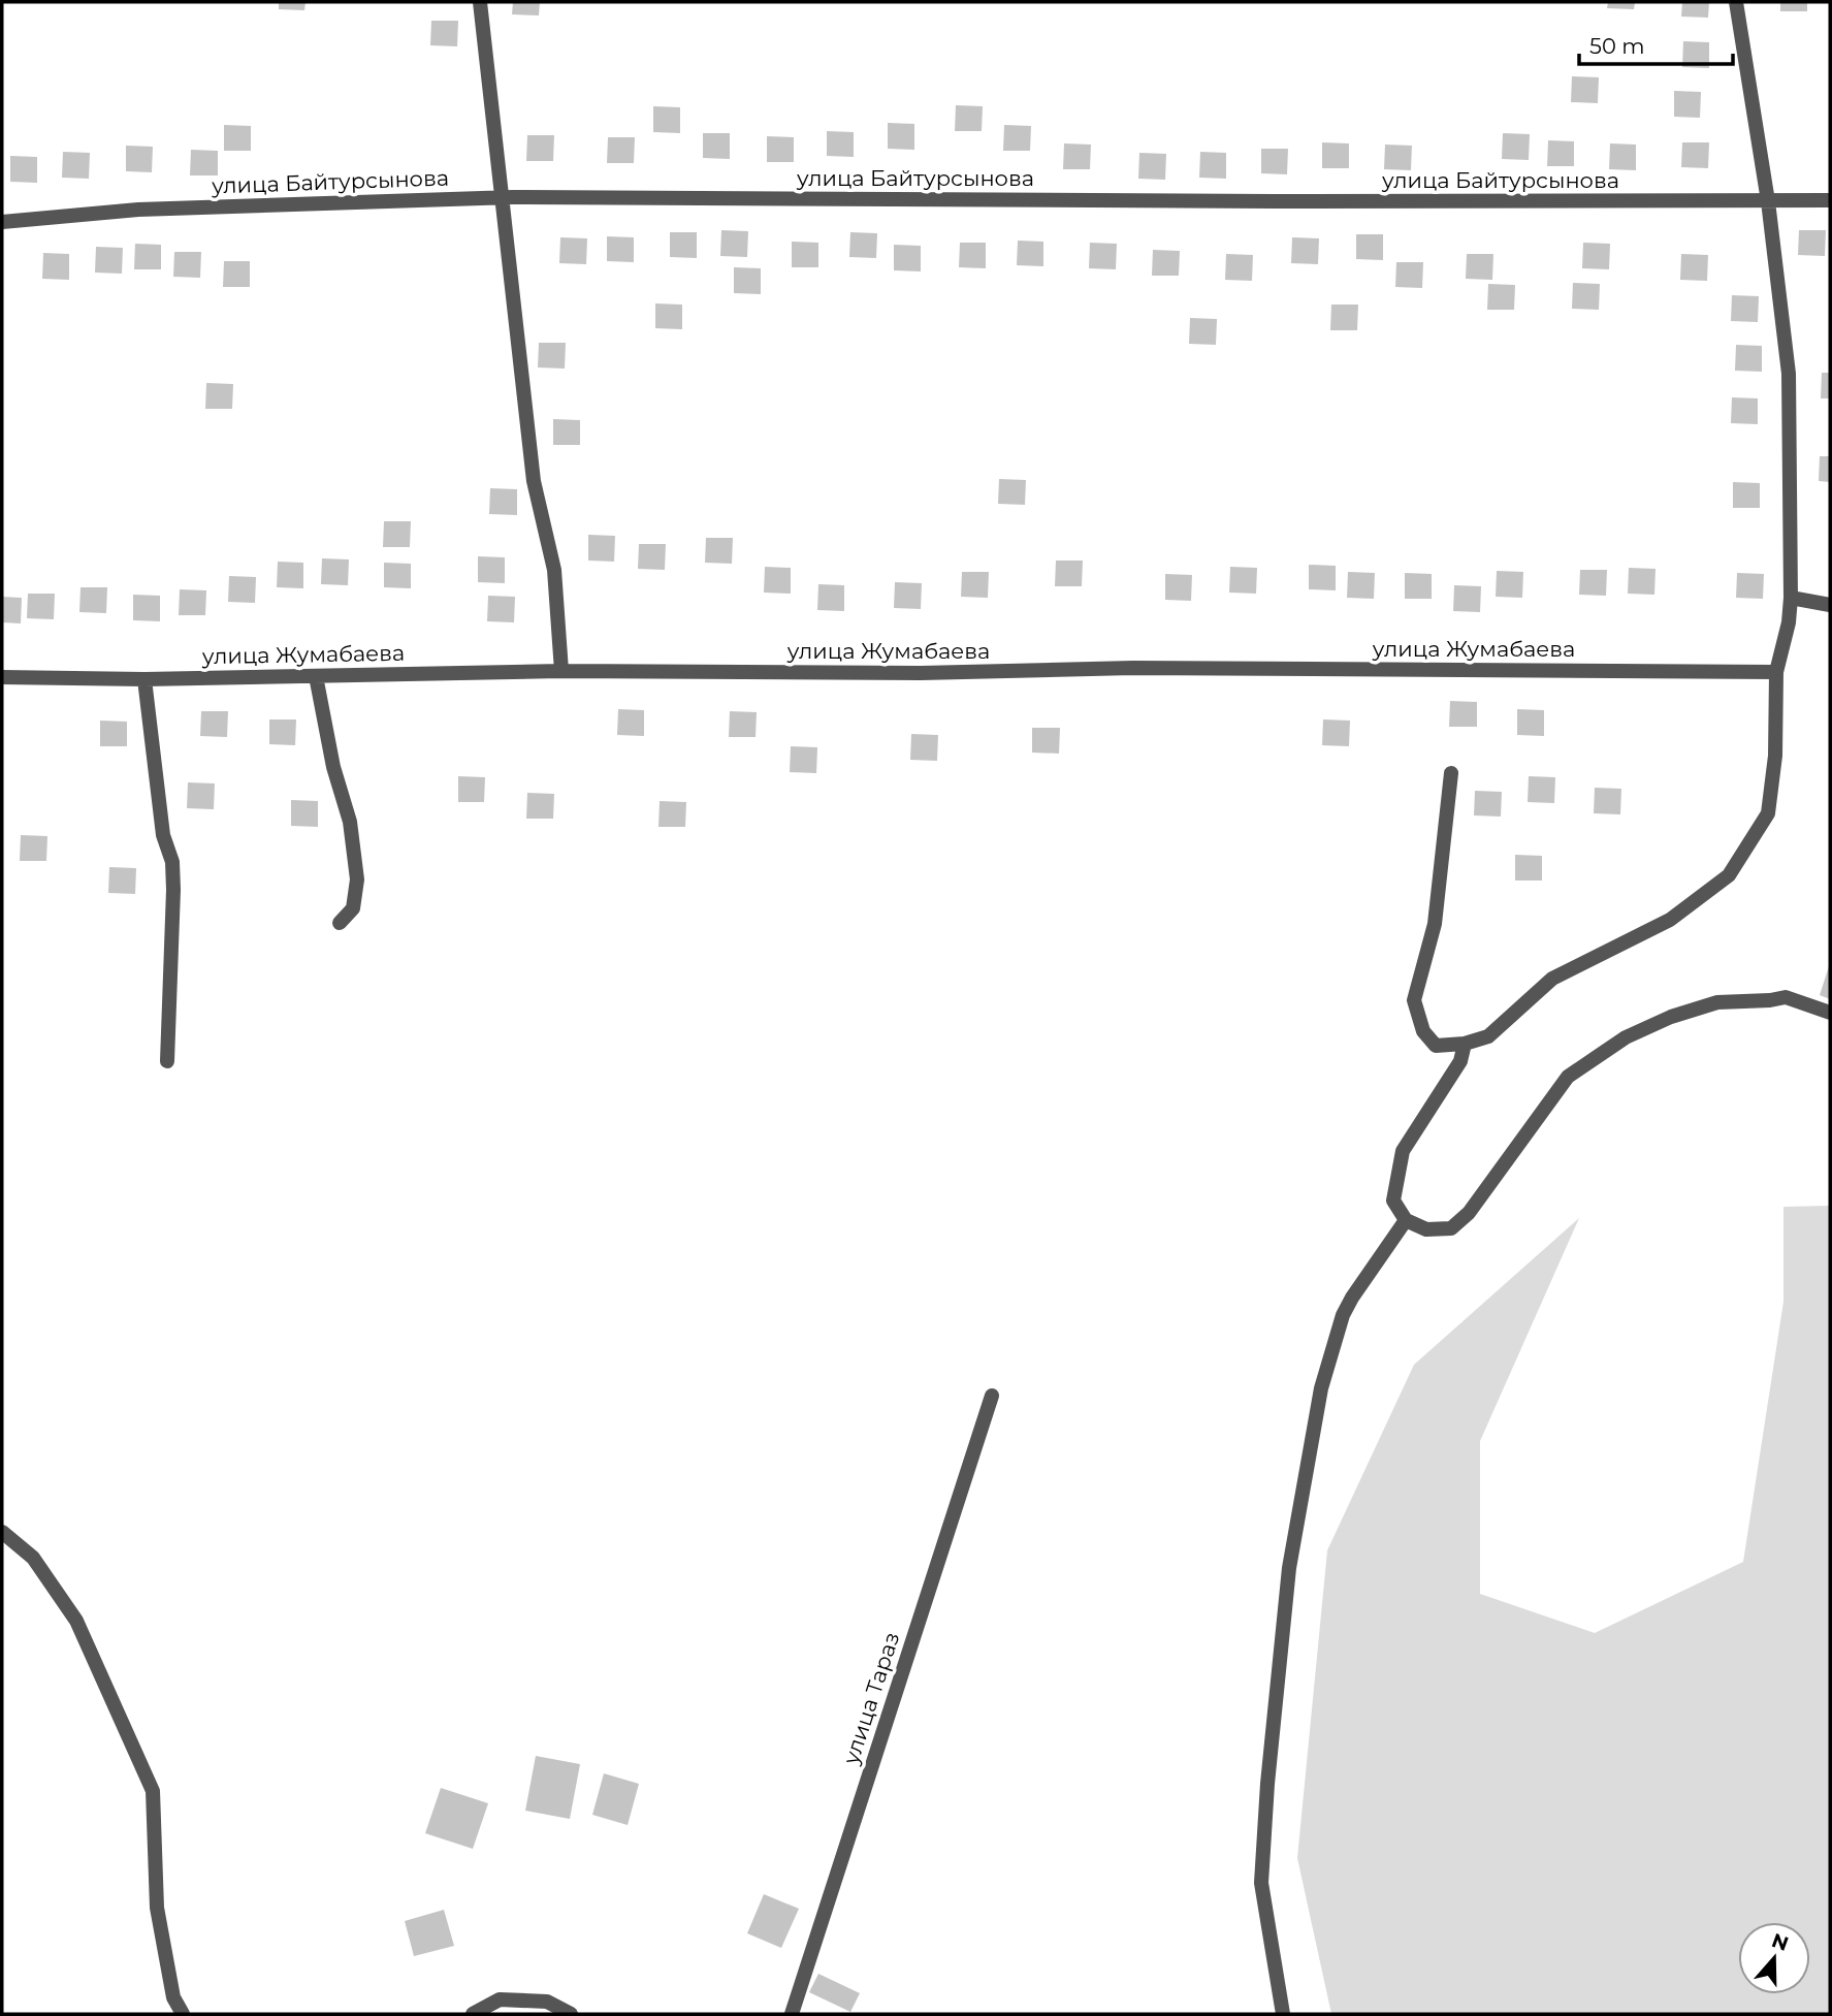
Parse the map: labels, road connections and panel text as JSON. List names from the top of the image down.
{
  "streets": {
    "street": ["улица Байтурсынова", "улица Жумабаева", "улица Тараз"]
  },
  "scale_bar": "50 m",
  "north": "top"
}
